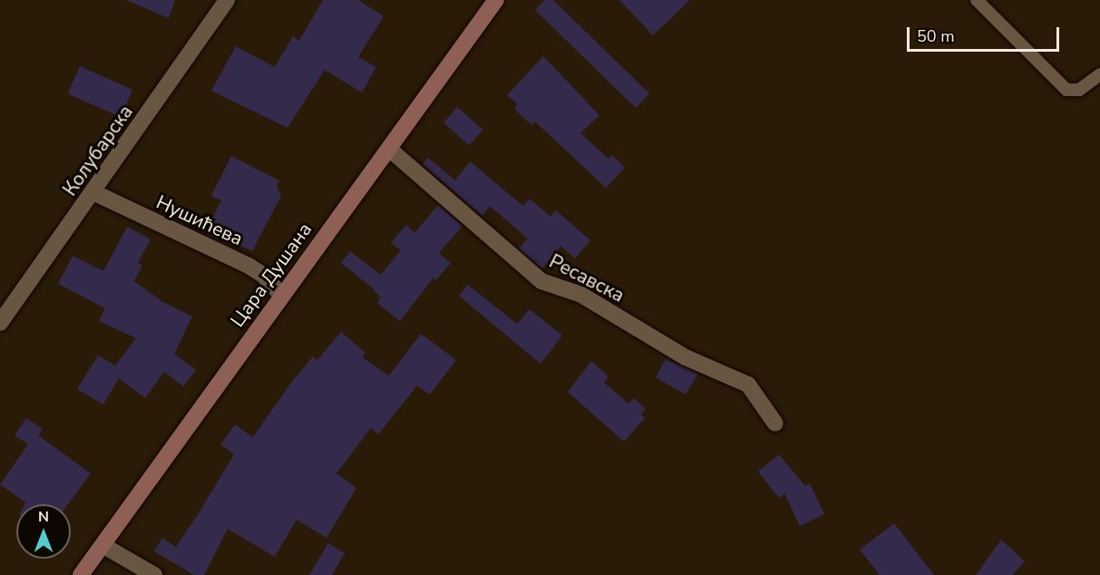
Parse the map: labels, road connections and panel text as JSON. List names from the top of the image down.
{
  "streets": {
    "main road": ["Цара Душана"],
    "street": ["Колубарска", "Нушићева", "Ресавска"]
  },
  "crossings": [
    ["Колубарска", "Нушићева"],
    ["Нушићева", "Цара Душана"],
    ["Цара Душана", "Ресавска"]
  ],
  "scale_bar": "50 m",
  "north": "top"
}
